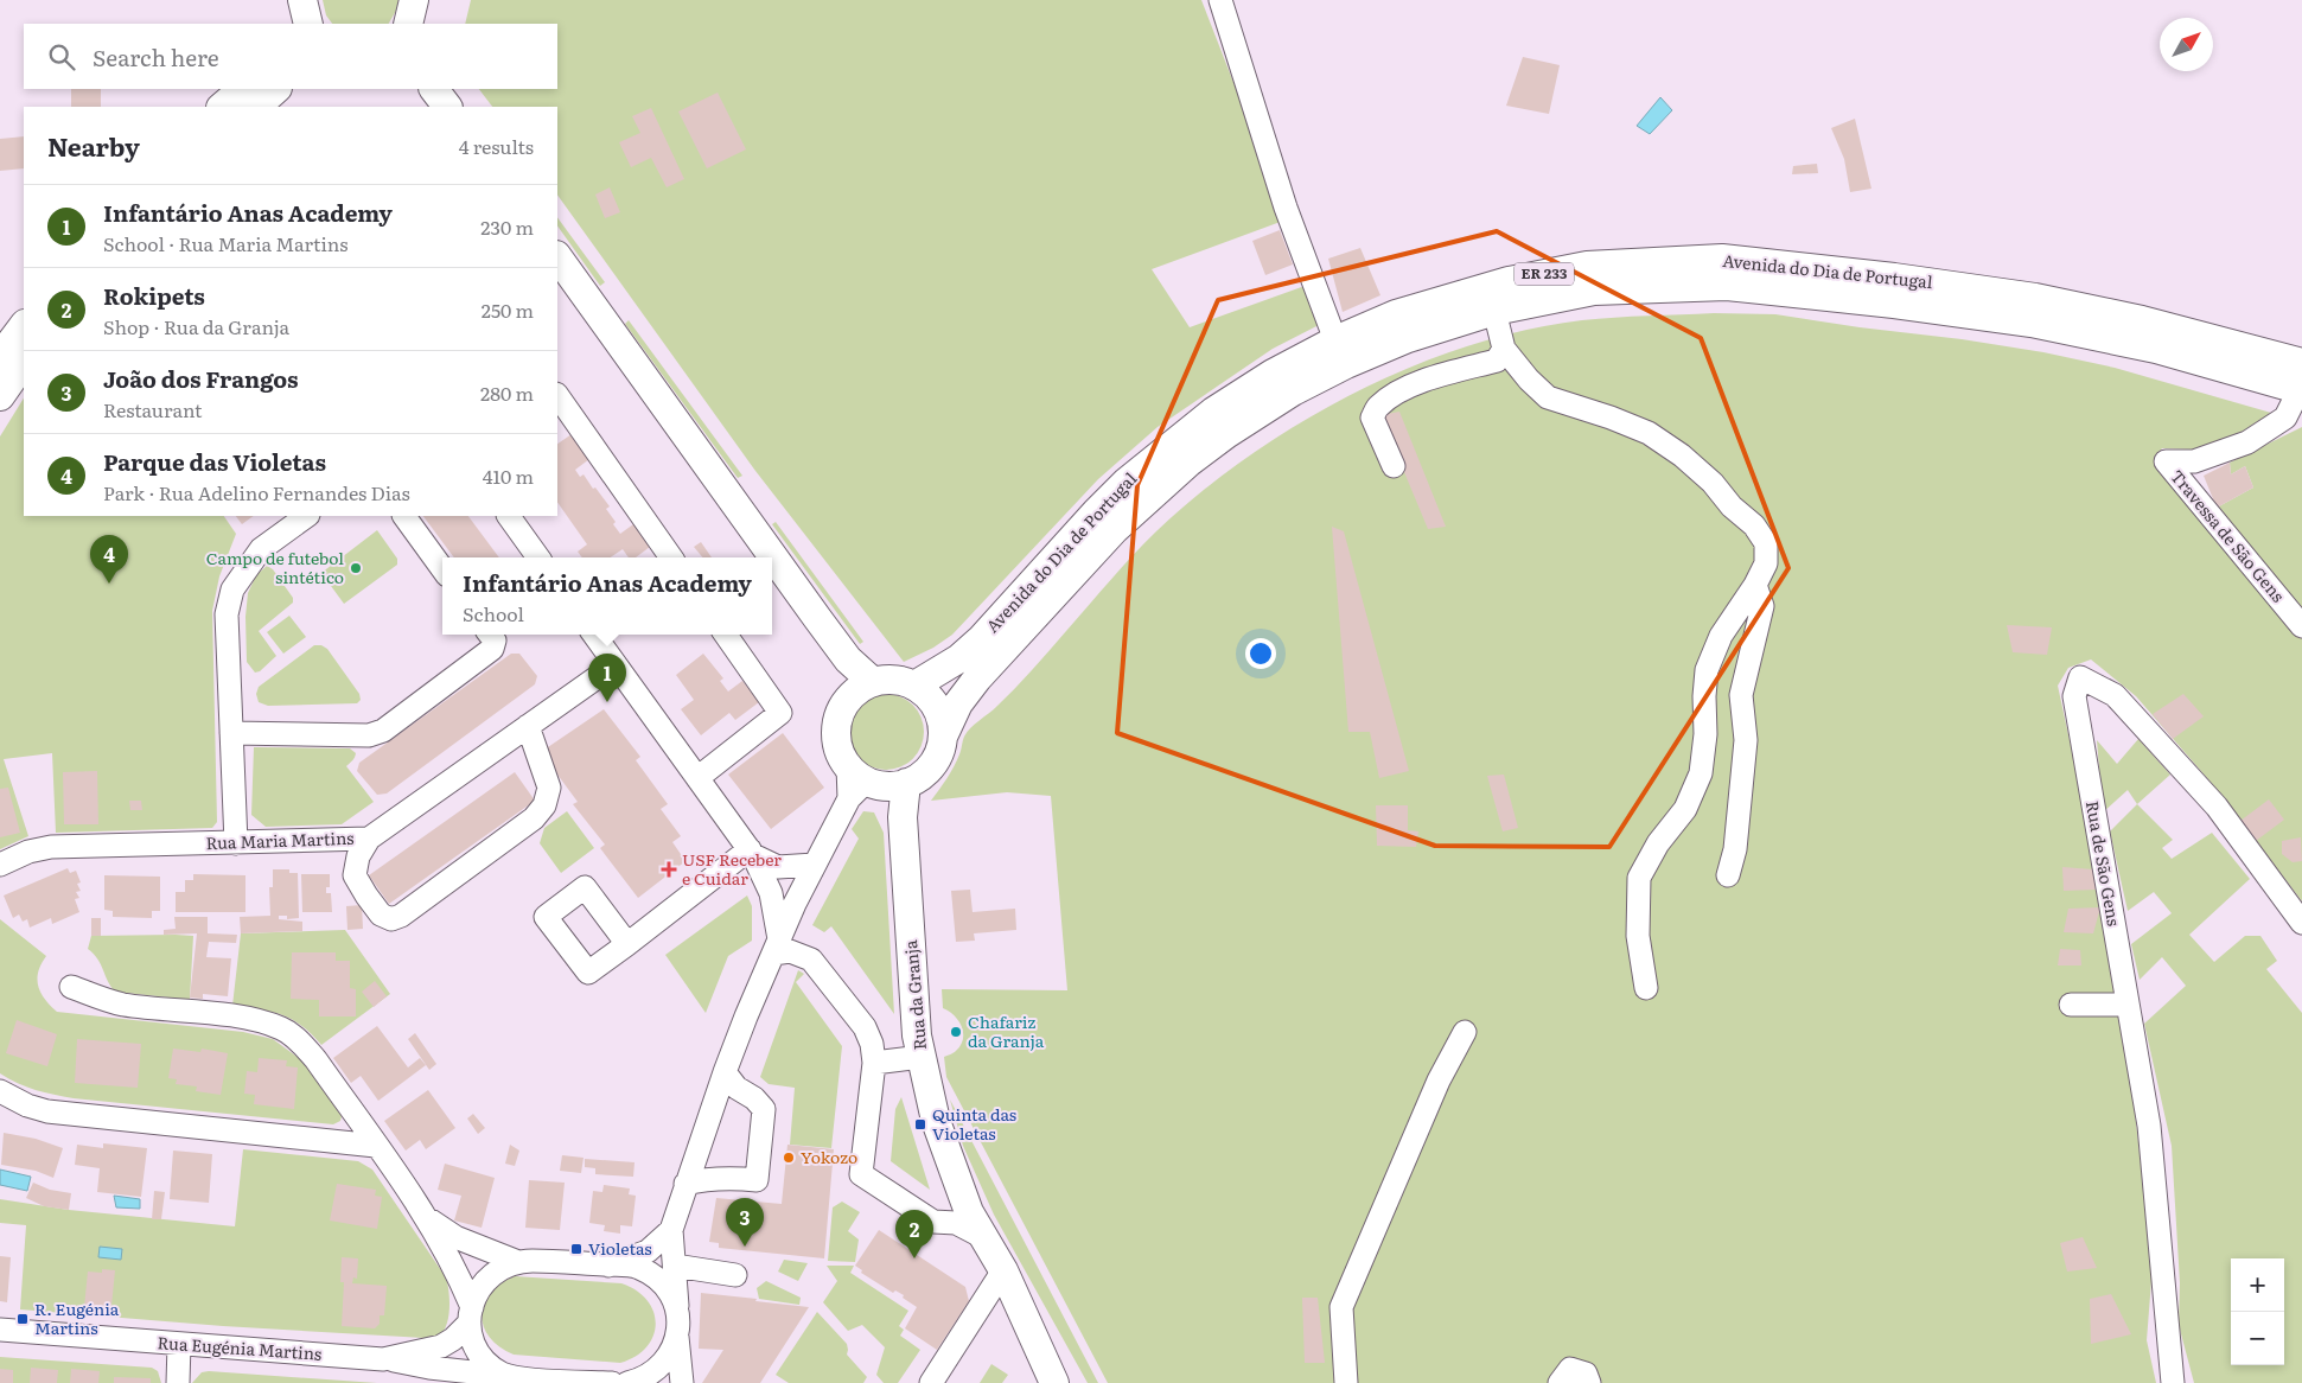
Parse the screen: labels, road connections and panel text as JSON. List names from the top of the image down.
{
  "streets": {
    "main road": ["Avenida do Dia de Portugal", "ER 233", "Rua da Granja"],
    "street": [
      "Travessa de São Gens",
      "Rua Maria Martins",
      "Rua de São Gens",
      "Rua Eugénia Martins"
    ]
  },
  "crossings": [
    ["Avenida do Dia de Portugal", "Travessa de São Gens"],
    ["Avenida do Dia de Portugal", "Rua da Granja"]
  ],
  "places": {
    "other": ["Campo de futebol sintético", "Chafariz da Granja", "Yokozo"],
    "health": ["USF Receber e Cuidar"],
    "transit": ["Quinta das Violetas", "Violetas", "R. Eugénia Martins"]
  },
  "north": "top right",
  "page": {
    "search": "Search here",
    "heading": ["Nearby", "4 results"],
    "list": [
      {
        "mark": "1",
        "name": "Infantário Anas Academy",
        "note": "School · Rua Maria Martins",
        "value": "230 m"
      },
      {
        "mark": "2",
        "name": "Rokipets",
        "note": "Shop · Rua da Granja",
        "value": "250 m"
      },
      {
        "mark": "3",
        "name": "João dos Frangos",
        "note": "Restaurant",
        "value": "280 m"
      },
      {
        "mark": "4",
        "name": "Parque das Violetas",
        "note": "Park · Rua Adelino Fernandes Dias",
        "value": "410 m"
      }
    ],
    "pins": [
      "4",
      "1",
      "3",
      "2"
    ],
    "popup": ["Infantário Anas Academy", "School"],
    "map_buttons": ["+", "−"]
  }
}
